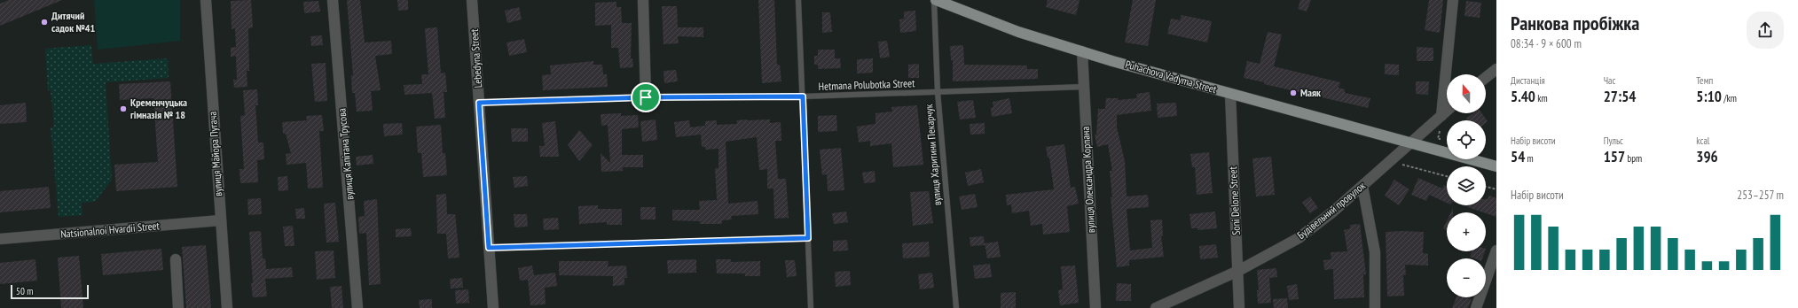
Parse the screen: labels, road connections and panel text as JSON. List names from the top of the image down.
{
  "streets": {
    "main road": ["Puhachova Vadyma Street"],
    "street": [
      "Lebedyna Street",
      "вулиця Майора Пугача",
      "вулиця Капітана Трусова",
      "вулиця Олександра Корпана",
      "Soni Delone Street",
      "Будівельний провулок",
      "Natsionalnoi Hvardii Street"
    ],
    "lane": ["Hetmana Polubotka Street", "вулиця Харитини Пекарчук"]
  },
  "crossings": [
    ["Lebedyna Street", "Hetmana Polubotka Street"],
    ["Puhachova Vadyma Street", "вулиця Харитини Пекарчук"],
    ["Puhachova Vadyma Street", "вулиця Олександра Корпана"],
    ["Puhachova Vadyma Street", "Soni Delone Street"],
    ["Puhachova Vadyma Street", "Будівельний провулок"],
    ["Hetmana Polubotka Street", "вулиця Харитини Пекарчук"],
    ["Hetmana Polubotka Street", "вулиця Олександра Корпана"],
    ["вулиця Майора Пугача", "Natsionalnoi Hvardii Street"],
    ["Soni Delone Street", "Будівельний провулок"]
  ],
  "places": ["Дитячий садок №41", "Маяк", "Кременчуцька гімназія № 18"],
  "scale_bar": "50 m",
  "north": "top",
  "page": {
    "heading": ["Ранкова пробіжка", "08:34 · 9 × 600 m"],
    "stats": [
      ["Дистанція", "5.40 km"],
      ["Час", "27:54"],
      ["Темп", "5:10 /km"],
      ["Набір висоти", "54 m"],
      ["Пульс", "157 bpm"],
      ["kcal", "396"]
    ],
    "map_buttons": ["+", "−"],
    "chart": ["Набір висоти", "253–257 m"],
    "scale": "50 m"
  }
}
